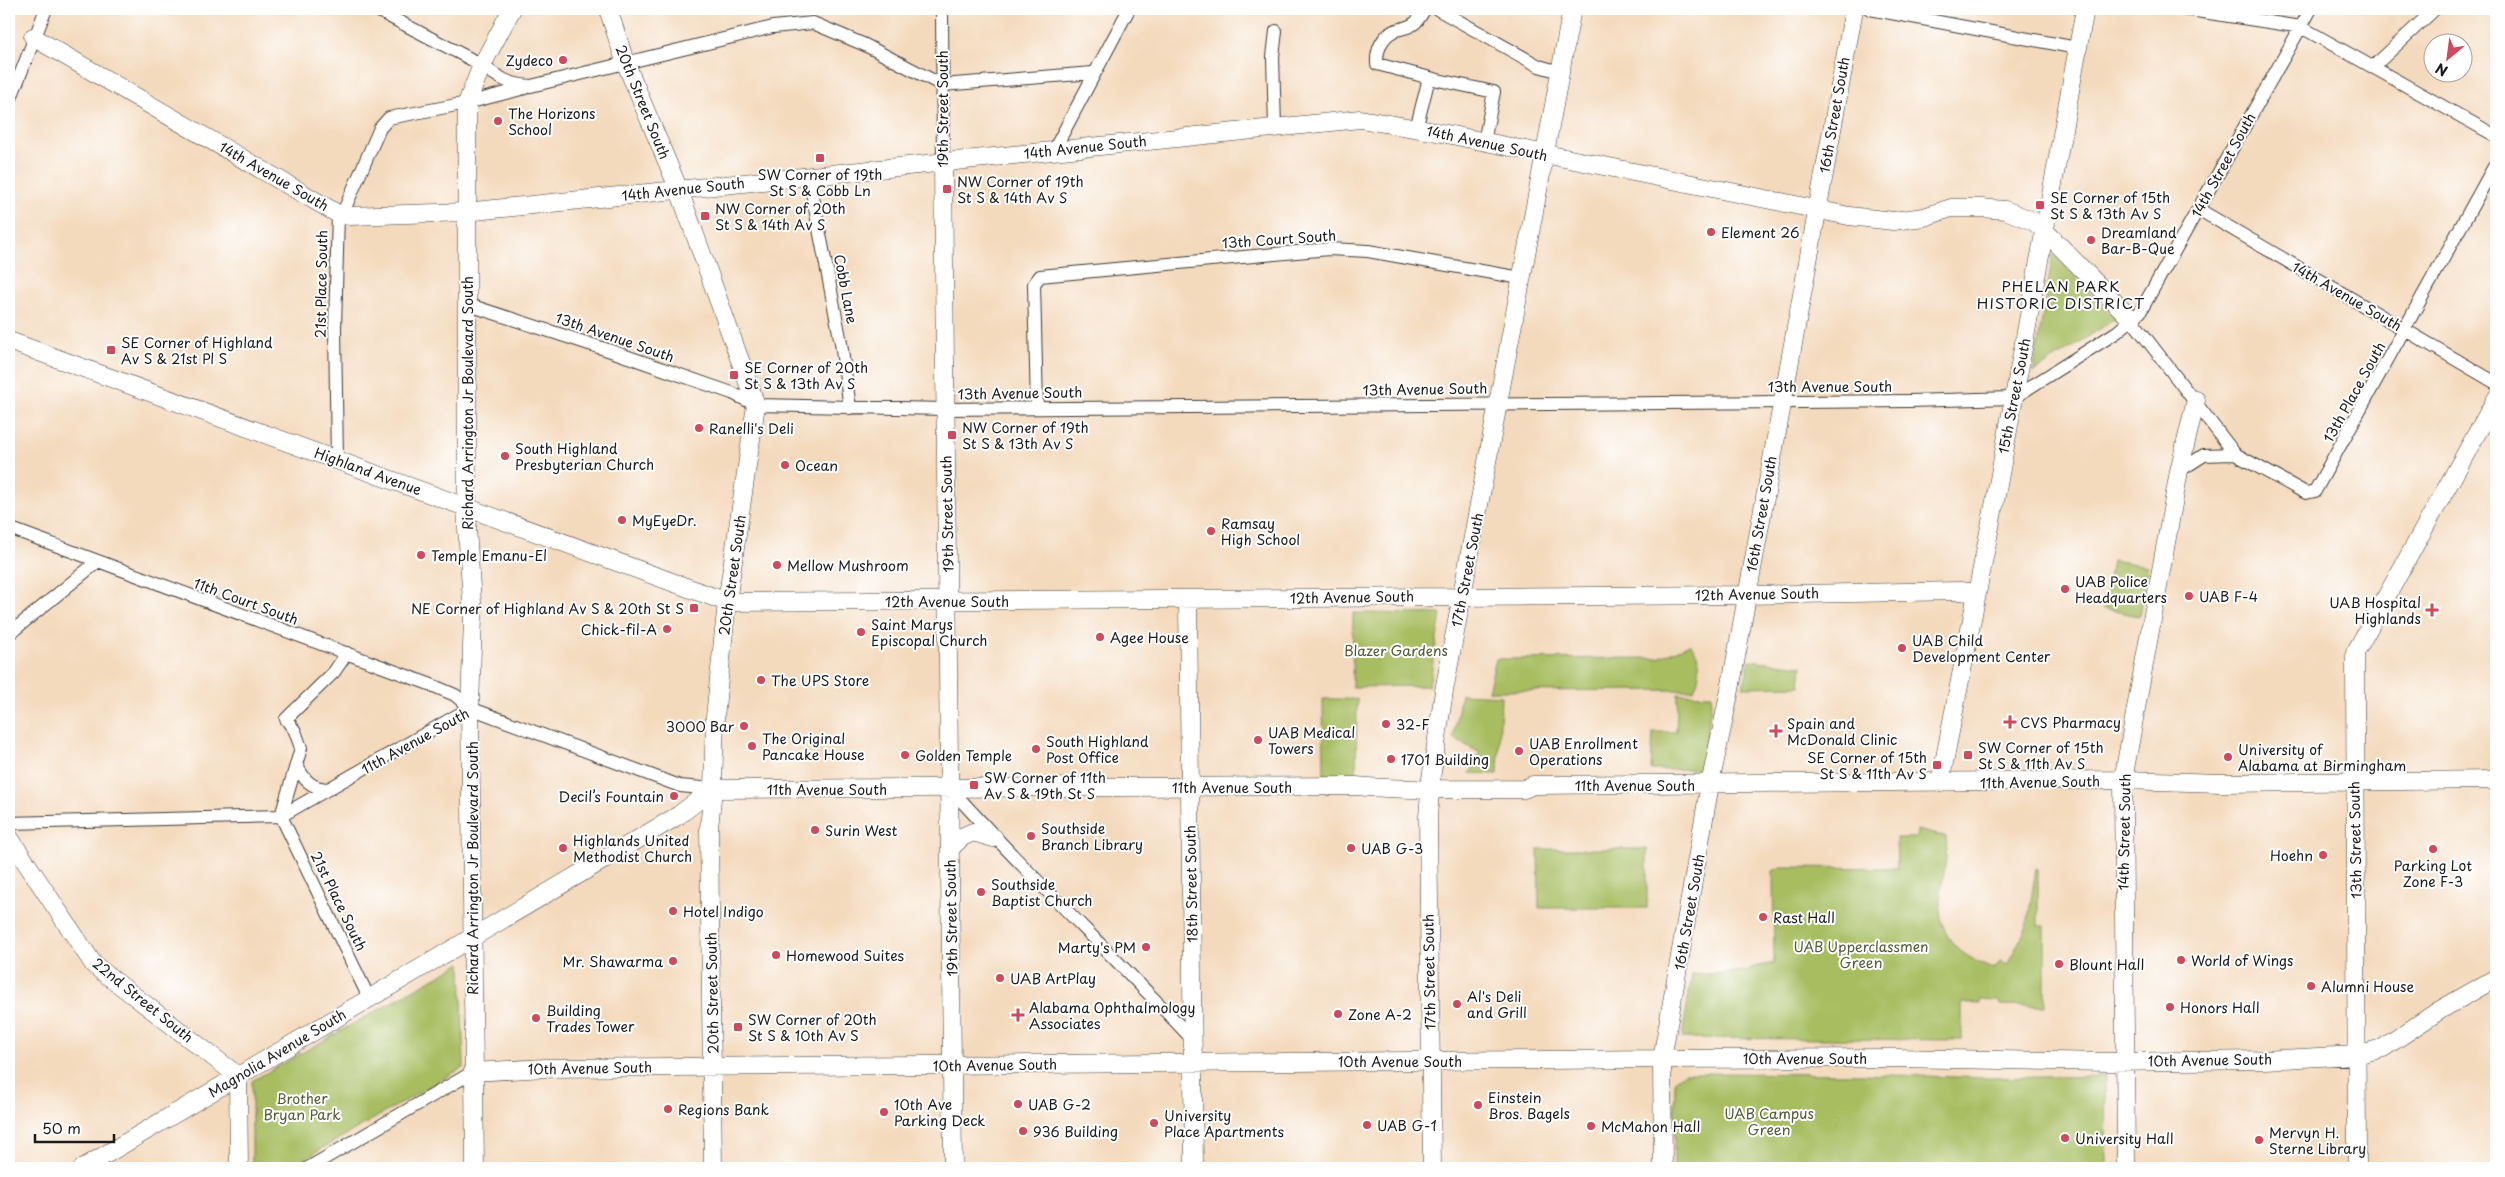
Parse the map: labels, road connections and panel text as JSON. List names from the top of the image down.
{
  "streets": {
    "street": [
      "20th Street South",
      "19th Street South",
      "16th Street South",
      "14th Avenue South",
      "14th Street South",
      "13th Court South",
      "21st Place South",
      "Cobb Lane",
      "13th Avenue South",
      "13th Place South",
      "15th Street South",
      "Richard Arrington Jr Boulevard South",
      "Highland Avenue",
      "17th Street South",
      "12th Avenue South",
      "11th Court South",
      "11th Avenue South",
      "13th Street South",
      "18th Street South",
      "22nd Street South",
      "Magnolia Avenue South",
      "10th Avenue South"
    ]
  },
  "crossings": [
    ["20th Street South", "14th Avenue South"],
    ["20th Street South", "21st Place South"],
    ["20th Street South", "13th Avenue South"],
    ["20th Street South", "Highland Avenue"],
    ["20th Street South", "12th Avenue South"],
    ["20th Street South", "11th Avenue South"],
    ["20th Street South", "Magnolia Avenue South"],
    ["20th Street South", "10th Avenue South"],
    ["19th Street South", "14th Avenue South"],
    ["19th Street South", "21st Place South"],
    ["19th Street South", "13th Avenue South"],
    ["19th Street South", "12th Avenue South"],
    ["19th Street South", "11th Avenue South"],
    ["19th Street South", "10th Avenue South"],
    ["16th Street South", "14th Avenue South"],
    ["16th Street South", "13th Avenue South"],
    ["16th Street South", "12th Avenue South"],
    ["16th Street South", "11th Avenue South"],
    ["16th Street South", "10th Avenue South"],
    ["14th Avenue South", "14th Street South"],
    ["14th Avenue South", "21st Place South"],
    ["14th Avenue South", "Cobb Lane"],
    ["14th Avenue South", "13th Avenue South"],
    ["14th Avenue South", "13th Place South"],
    ["14th Avenue South", "15th Street South"],
    ["14th Avenue South", "Richard Arrington Jr Boulevard South"],
    ["14th Avenue South", "17th Street South"],
    ["14th Street South", "13th Avenue South"],
    ["14th Street South", "11th Avenue South"],
    ["14th Street South", "10th Avenue South"],
    ["13th Court South", "13th Avenue South"],
    ["13th Court South", "17th Street South"],
    ["21st Place South", "Richard Arrington Jr Boulevard South"],
    ["21st Place South", "Highland Avenue"],
    ["21st Place South", "11th Avenue South"],
    ["21st Place South", "Magnolia Avenue South"],
    ["Cobb Lane", "13th Avenue South"],
    ["13th Avenue South", "15th Street South"],
    ["13th Avenue South", "Richard Arrington Jr Boulevard South"],
    ["13th Avenue South", "17th Street South"],
    ["15th Street South", "12th Avenue South"],
    ["15th Street South", "11th Avenue South"],
    ["Richard Arrington Jr Boulevard South", "Highland Avenue"],
    ["Richard Arrington Jr Boulevard South", "11th Court South"],
    ["Richard Arrington Jr Boulevard South", "11th Avenue South"],
    ["Richard Arrington Jr Boulevard South", "Magnolia Avenue South"],
    ["Richard Arrington Jr Boulevard South", "10th Avenue South"],
    ["Highland Avenue", "12th Avenue South"],
    ["17th Street South", "12th Avenue South"],
    ["17th Street South", "11th Avenue South"],
    ["17th Street South", "10th Avenue South"],
    ["12th Avenue South", "18th Street South"],
    ["11th Court South", "11th Avenue South"],
    ["11th Avenue South", "13th Street South"],
    ["11th Avenue South", "18th Street South"],
    ["11th Avenue South", "Magnolia Avenue South"],
    ["13th Street South", "10th Avenue South"],
    ["18th Street South", "10th Avenue South"],
    ["22nd Street South", "Magnolia Avenue South"]
  ],
  "districts": ["PHELAN PARK HISTORIC DISTRICT"],
  "parks": [
    "Blazer Gardens",
    "UAB Upperclassmen Green",
    "Brother Bryan Park",
    "UAB Campus Green"
  ],
  "places": {
    "other": [
      "Zydeco",
      "The Horizons School",
      "Element 26",
      "Dreamland Bar-B-Que",
      "Ranelli's Deli",
      "South Highland Presbyterian Church",
      "Ocean",
      "MyEyeDr.",
      "Ramsay High School",
      "Temple Emanu-El",
      "Mellow Mushroom",
      "UAB Police Headquarters",
      "UAB F-4",
      "Chick-fil-A",
      "Saint Marys Episcopal Church",
      "Agee House",
      "UAB Child Development Center",
      "The UPS Store",
      "32-F",
      "3000 Bar",
      "UAB Medical Towers",
      "The Original Pancake House",
      "South Highland Post Office",
      "UAB Enrollment Operations",
      "Golden Temple",
      "University of Alabama at Birmingham",
      "1701 Building",
      "Decil’s Fountain",
      "Surin West",
      "Southside Branch Library",
      "Highlands United Methodist Church",
      "UAB G-3",
      "Parking Lot Zone F-3",
      "Hoehn",
      "Southside Baptist Church",
      "Hotel Indigo",
      "Rast Hall",
      "Marty's PM",
      "Homewood Suites",
      "World of Wings",
      "Mr. Shawarma",
      "Blount Hall",
      "UAB ArtPlay",
      "Alumni House",
      "Al's Deli and Grill",
      "Honors Hall",
      "Zone A-2",
      "Building Trades Tower",
      "UAB G-2",
      "Einstein Bros. Bagels",
      "Regions Bank",
      "10th Ave Parking Deck",
      "University Place Apartments",
      "UAB G-1",
      "McMahon Hall",
      "936 Building",
      "University Hall",
      "Mervyn H. Sterne Library"
    ],
    "transit": [
      "SW Corner of 19th St S & Cobb Ln",
      "NW Corner of 19th St S & 14th Av S",
      "SE Corner of 15th St S & 13th Av S",
      "NW Corner of 20th St S & 14th Av S",
      "SE Corner of Highland Av S & 21st Pl S",
      "SE Corner of 20th St S & 13th Av S",
      "NW Corner of 19th St S & 13th Av S",
      "NE Corner of Highland Av S & 20th St S",
      "SW Corner of 15th St S & 11th Av S",
      "SE Corner of 15th St S & 11th Av S",
      "SW Corner of 11th Av S & 19th St S",
      "SW Corner of 20th St S & 10th Av S"
    ],
    "health": [
      "UAB Hospital Highlands",
      "CVS Pharmacy",
      "Spain and McDonald Clinic",
      "Alabama Ophthalmology Associates"
    ]
  },
  "scale_bar": "50 m",
  "north": "bottom left"
}
